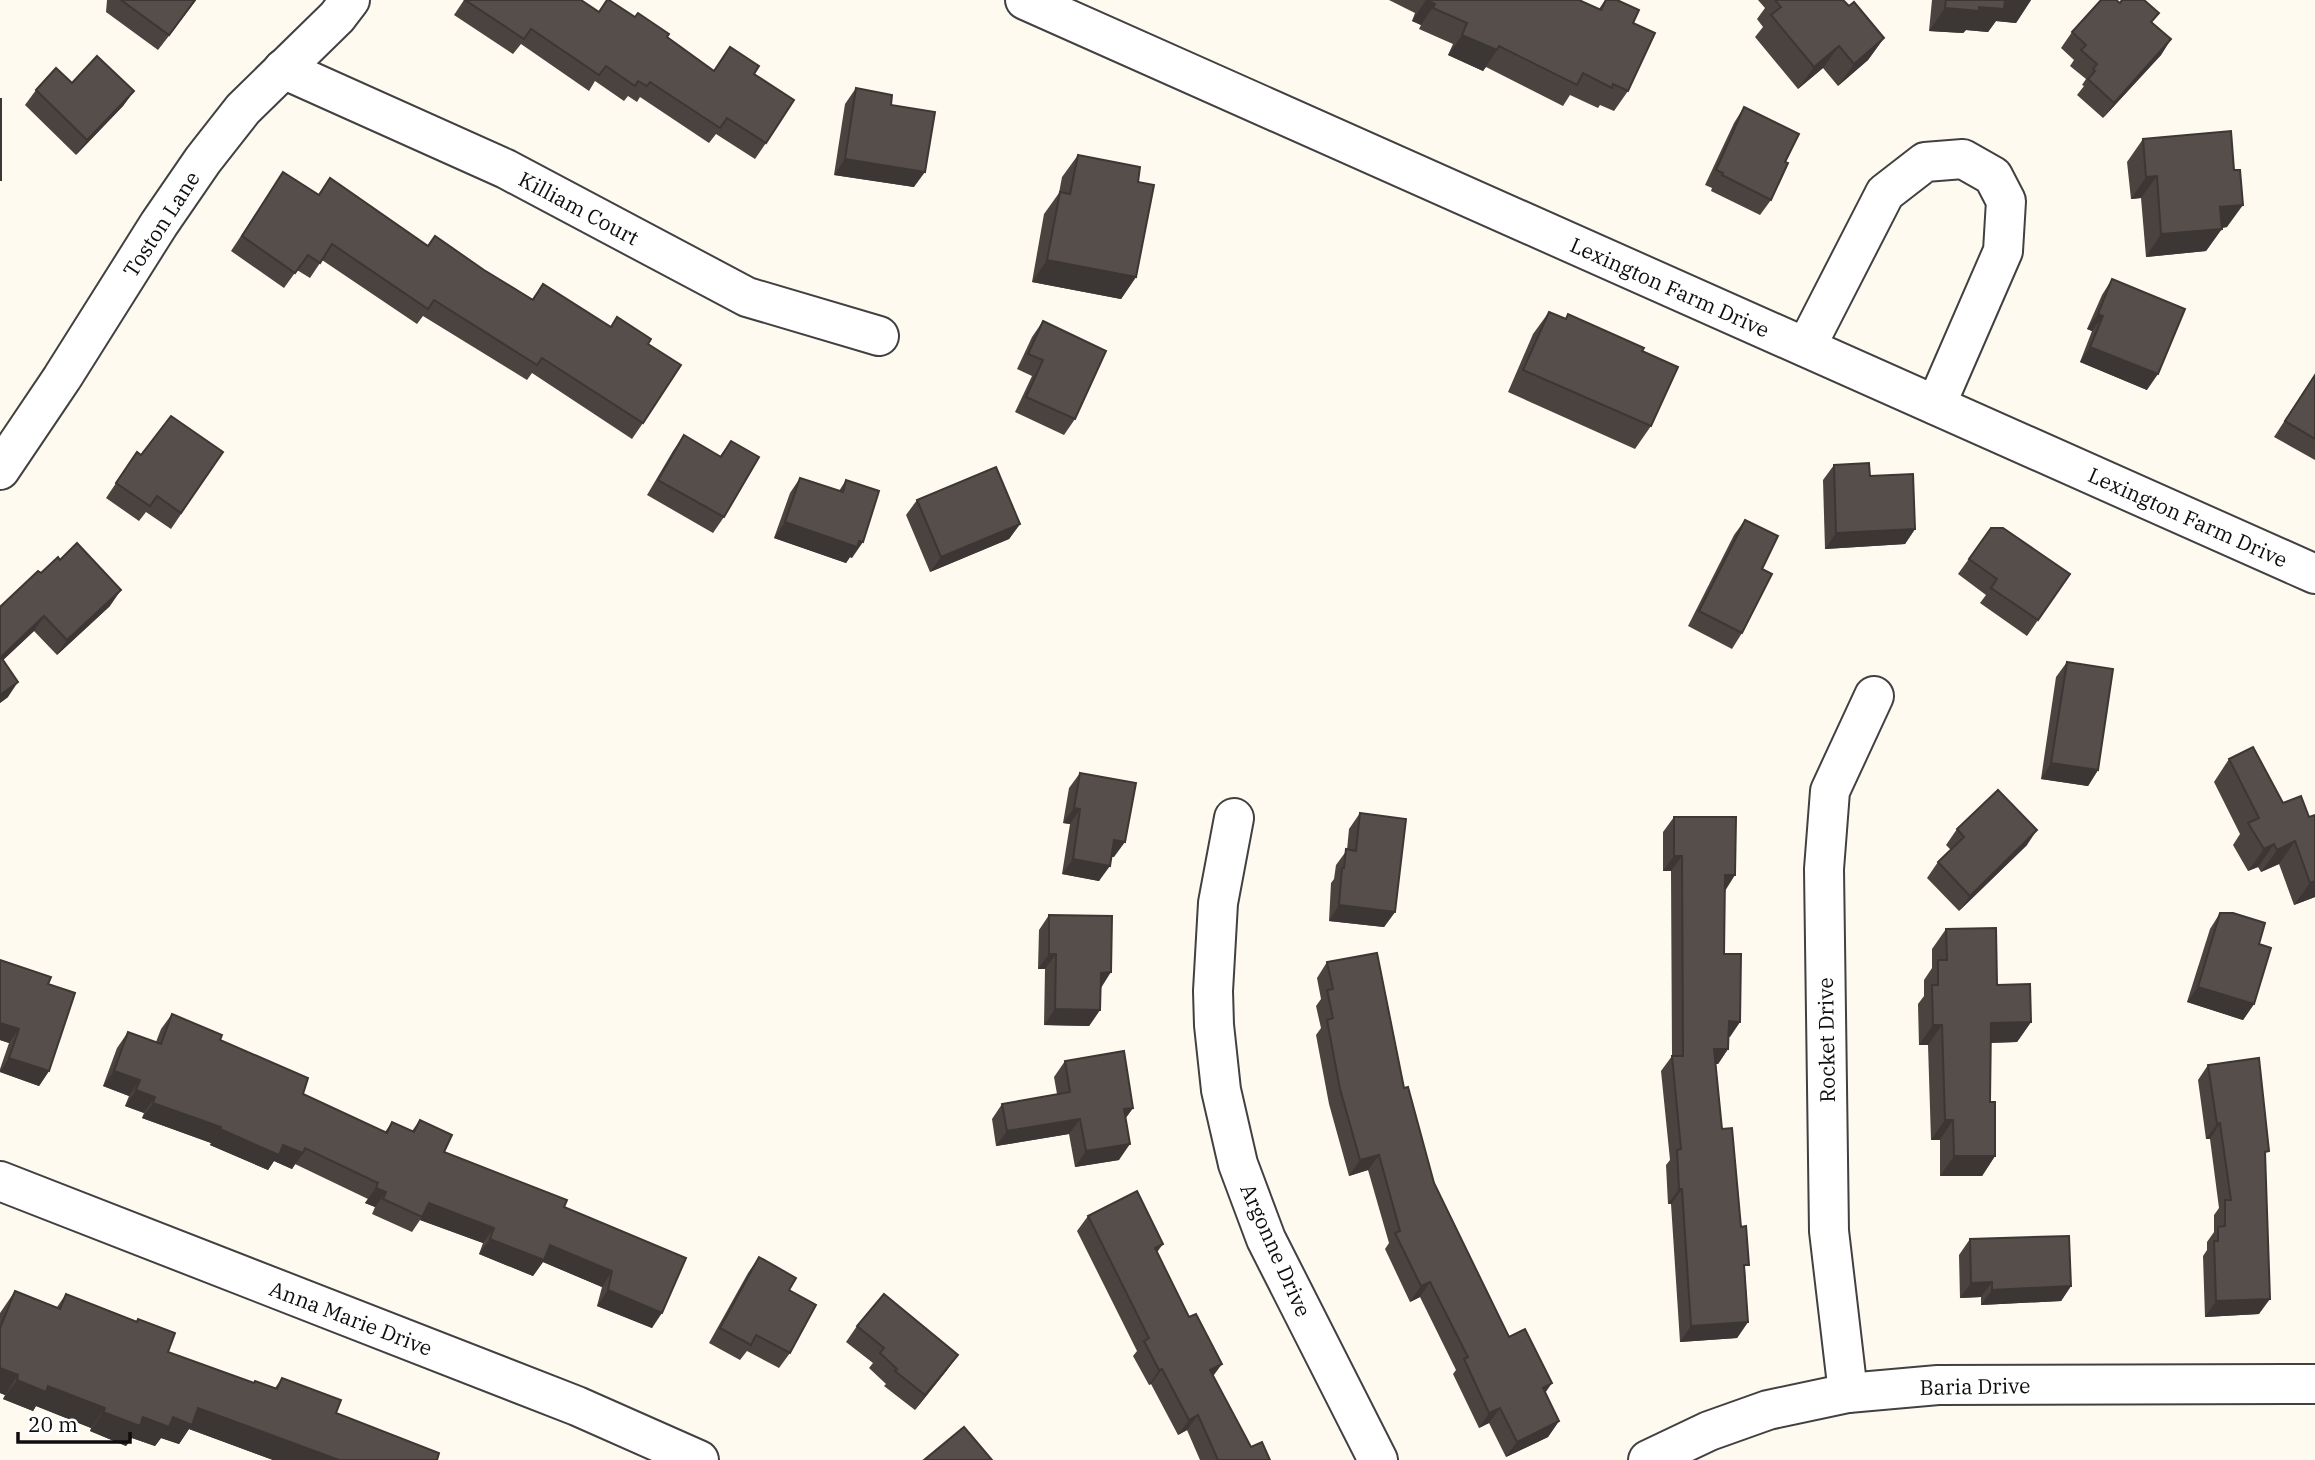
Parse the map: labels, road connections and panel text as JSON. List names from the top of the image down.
{
  "streets": {
    "street": [
      "Killiam Court",
      "Toston Lane",
      "Lexington Farm Drive",
      "Rocket Drive",
      "Argonne Drive",
      "Anna Marie Drive",
      "Baria Drive"
    ]
  },
  "crossings": [
    ["Killiam Court", "Toston Lane"],
    ["Rocket Drive", "Baria Drive"]
  ],
  "scale_bar": "20 m"
}
